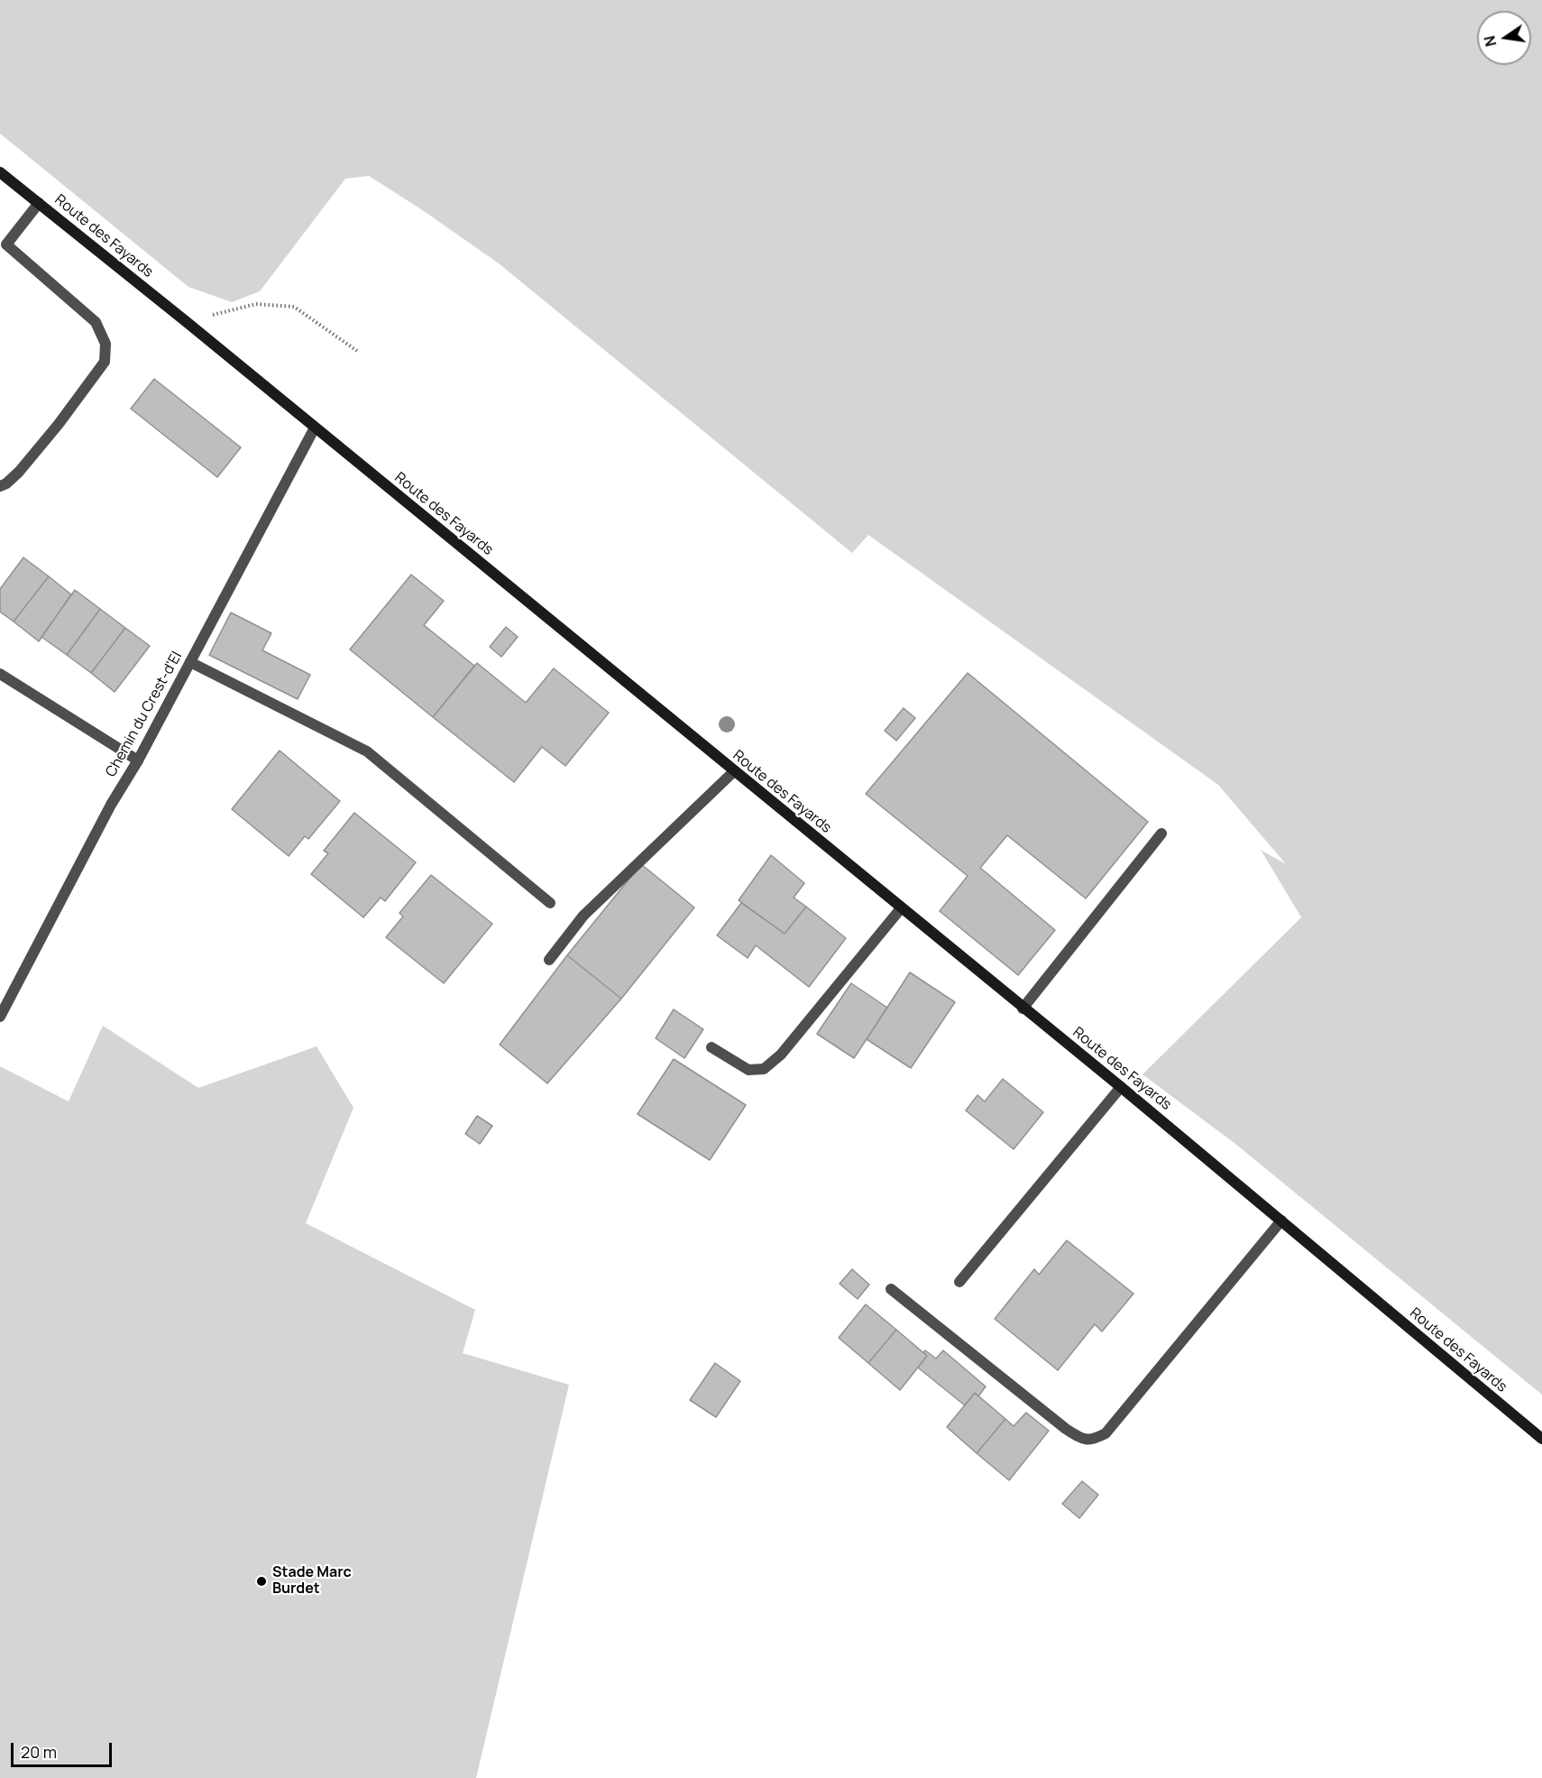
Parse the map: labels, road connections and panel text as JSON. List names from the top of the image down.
{
  "streets": {
    "main road": ["Route des Fayards"],
    "street": ["Chemin du Crest-d'El"]
  },
  "crossings": [
    ["Route des Fayards", "Chemin du Crest-d'El"]
  ],
  "places": ["Stade Marc Burdet"],
  "scale_bar": "20 m",
  "north": "left"
}
